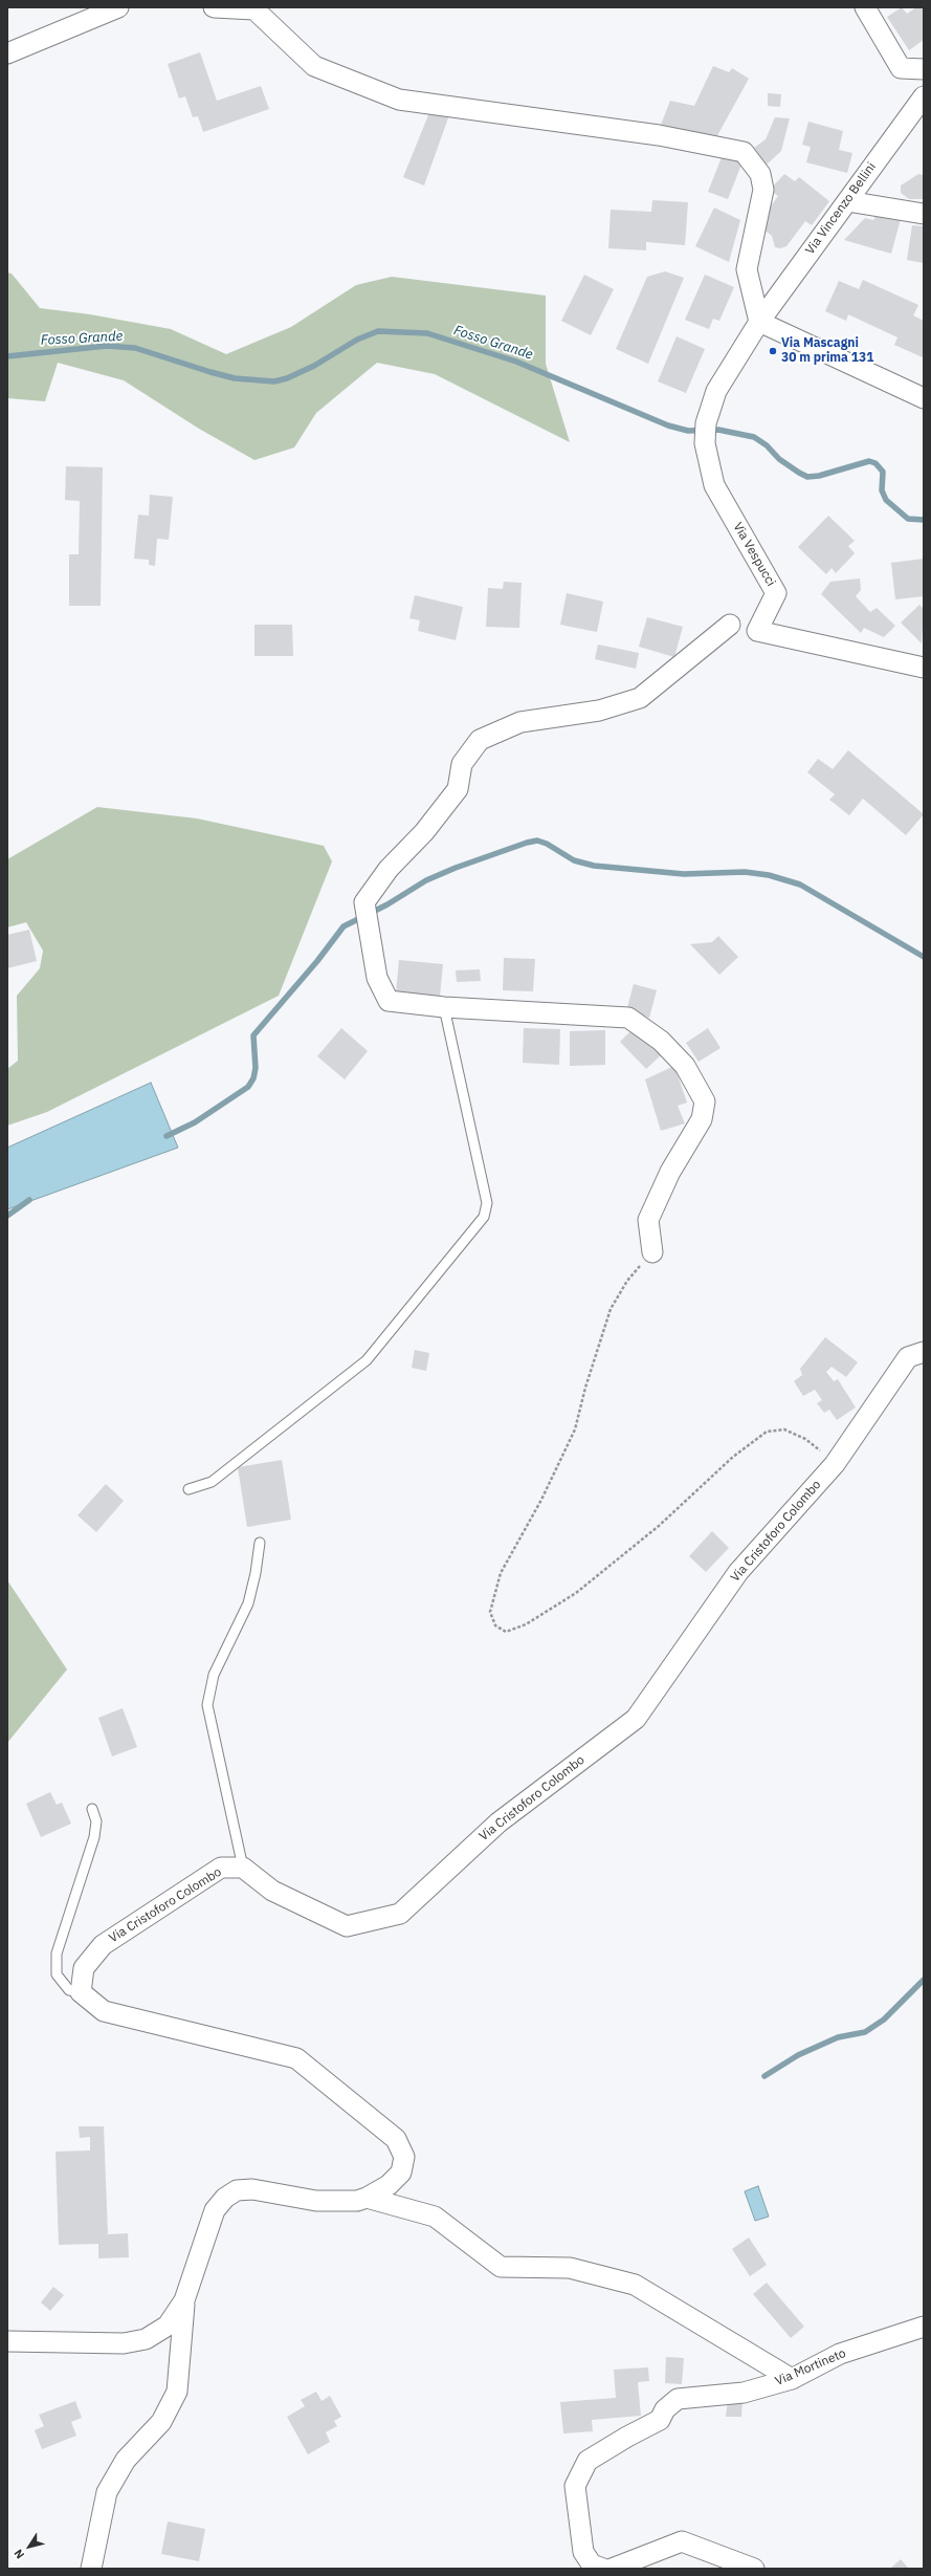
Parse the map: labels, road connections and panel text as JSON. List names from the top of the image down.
{
  "streets": {
    "street": [
      "Via Vincenzo Bellini",
      "Via Vespucci",
      "Via Cristoforo Colombo",
      "Via Mortineto"
    ]
  },
  "crossings": [
    ["Via Vincenzo Bellini", "Via Vespucci"]
  ],
  "water": ["Fosso Grande"],
  "places": ["Via Mascagni 30 m prima 131"],
  "north": "bottom left"
}
